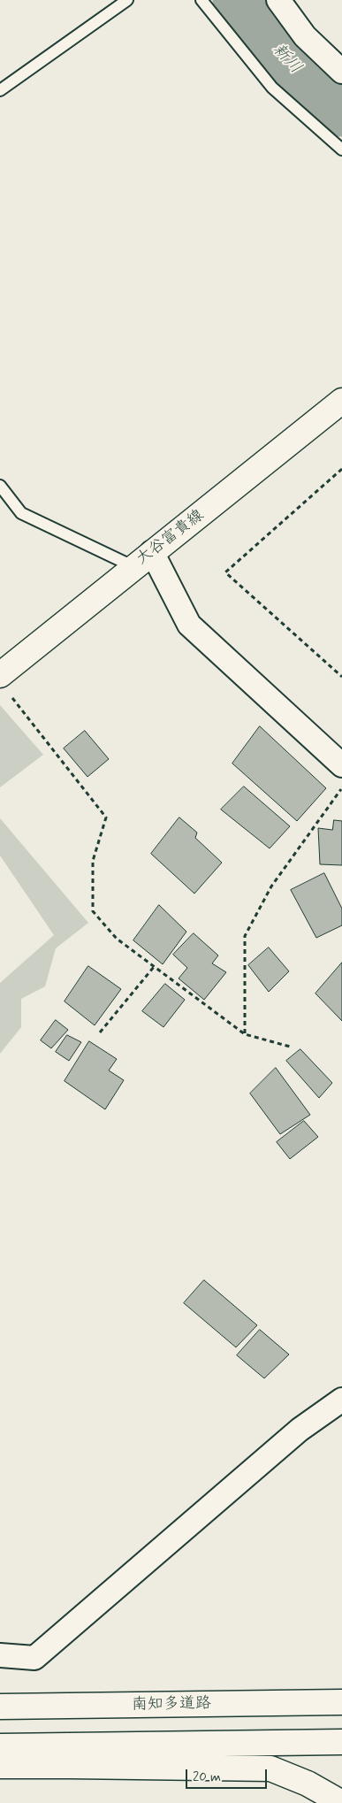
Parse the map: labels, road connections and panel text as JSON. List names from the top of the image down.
{
  "streets": {
    "main road": ["大谷富貴線", "南知多道路"]
  },
  "water": ["新川"],
  "scale_bar": "20 m"
}
